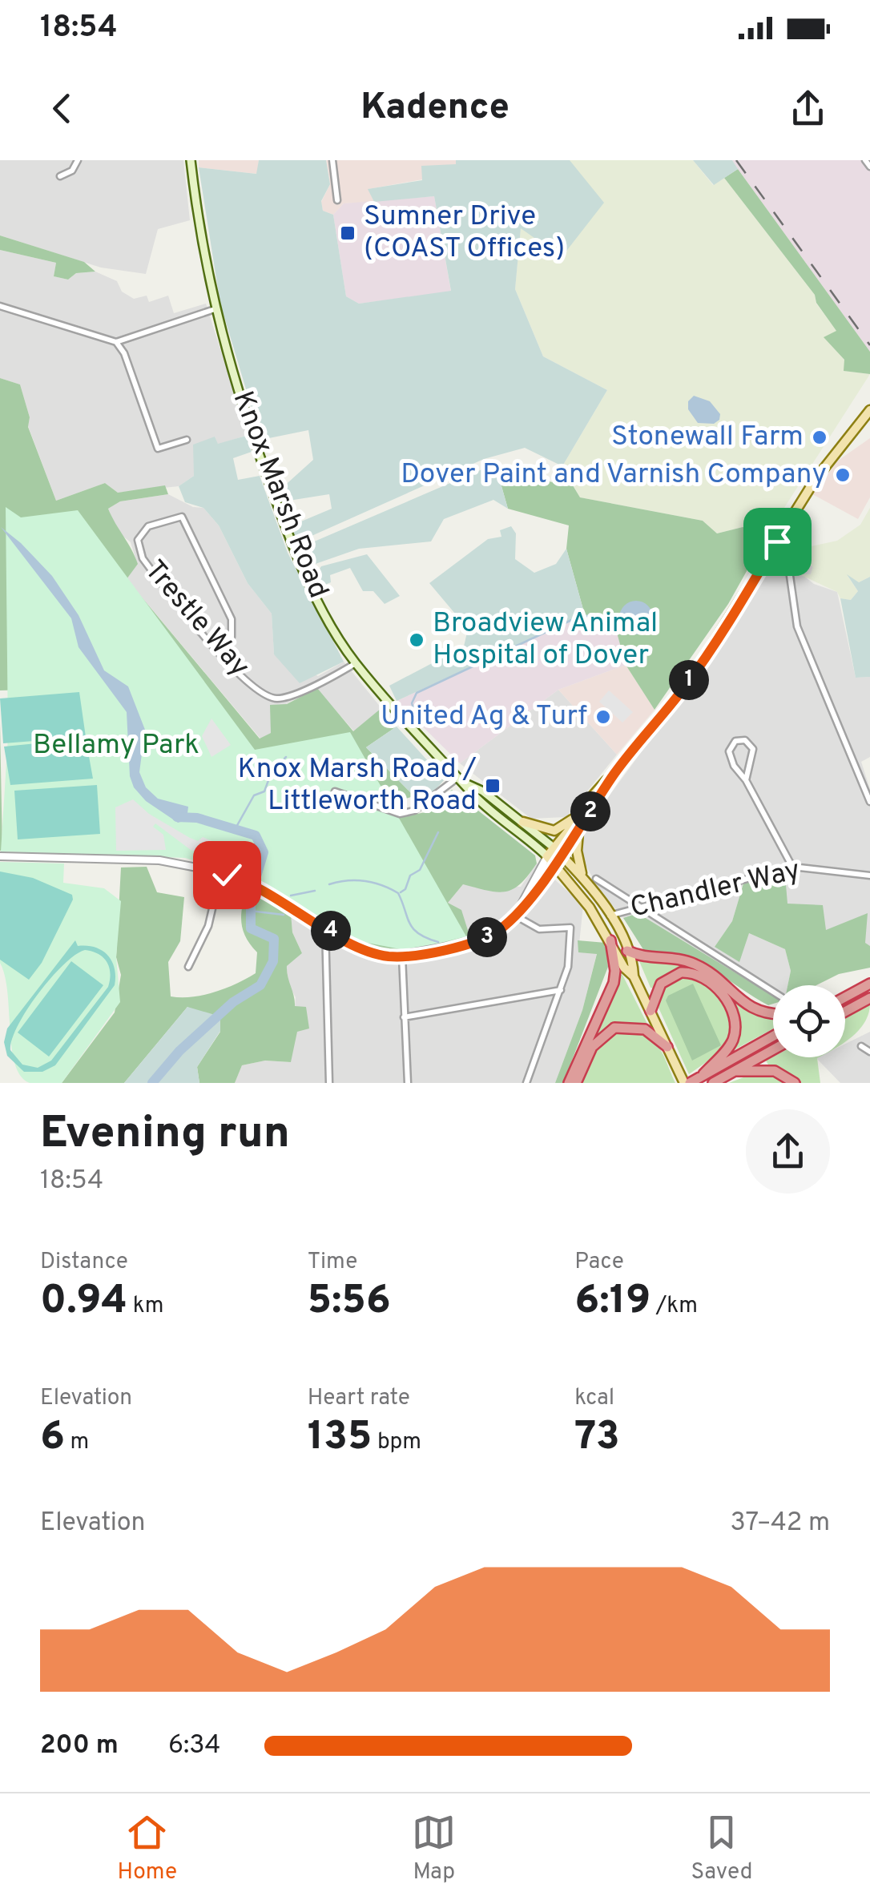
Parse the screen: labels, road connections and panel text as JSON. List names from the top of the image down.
{
  "streets": {
    "main road": ["Knox Marsh Road"],
    "street": ["Trestle Way", "Chandler Way"]
  },
  "crossings": [
    ["Knox Marsh Road", "Trestle Way"],
    ["Knox Marsh Road", "Chandler Way"]
  ],
  "parks": ["Bellamy Park"],
  "places": {
    "transit": ["Sumner Drive (COAST Offices)", "Knox Marsh Road / Littleworth Road"],
    "other": [
      "Stonewall Farm",
      "Dover Paint and Varnish Company",
      "Broadview Animal Hospital of Dover",
      "United Ag & Turf"
    ]
  },
  "page": {
    "status": "18:54",
    "header": "Kadence",
    "pins": [
      "1",
      "2",
      "4",
      "3"
    ],
    "heading": ["Evening run", "18:54"],
    "stats": [
      ["Distance", "0.94 km"],
      ["Time", "5:56"],
      ["Pace", "6:19 /km"],
      ["Elevation", "6 m"],
      ["Heart rate", "135 bpm"],
      ["kcal", "73"]
    ],
    "chart": ["Elevation", "37–42 m"],
    "list": [
      {
        "name": "200 m",
        "note": "6:34"
      }
    ],
    "tabs": ["Home", "Map", "Saved"]
  }
}
